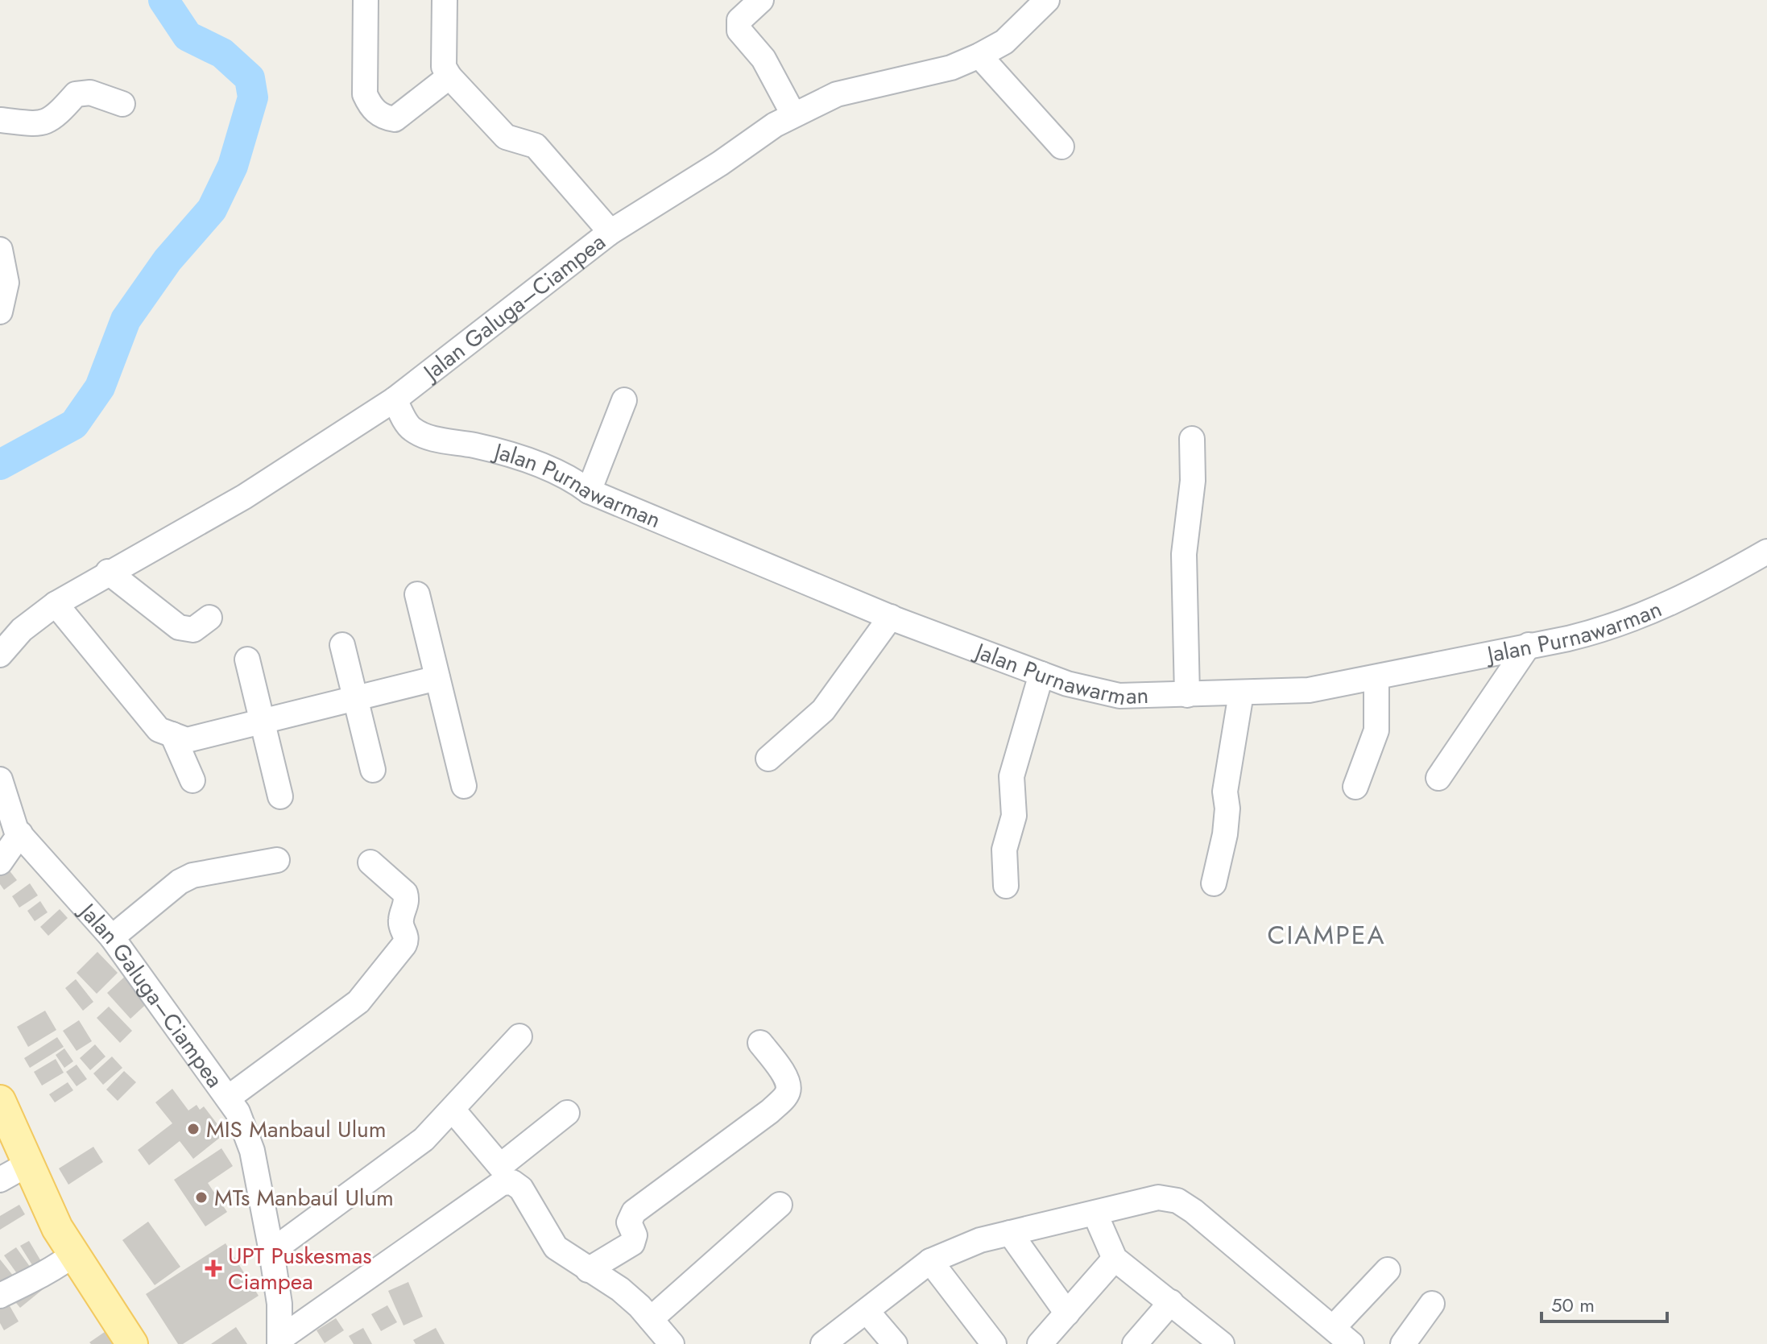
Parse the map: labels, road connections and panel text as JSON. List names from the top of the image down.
{
  "streets": {
    "street": ["Jalan Galuga–Ciampea", "Jalan Purnawarman"]
  },
  "crossings": [
    ["Jalan Galuga–Ciampea", "Jalan Purnawarman"]
  ],
  "districts": ["CIAMPEA"],
  "places": {
    "other": ["MIS Manbaul Ulum", "MTs Manbaul Ulum"],
    "health": ["UPT Puskesmas Ciampea"]
  },
  "scale_bar": "50 m"
}
